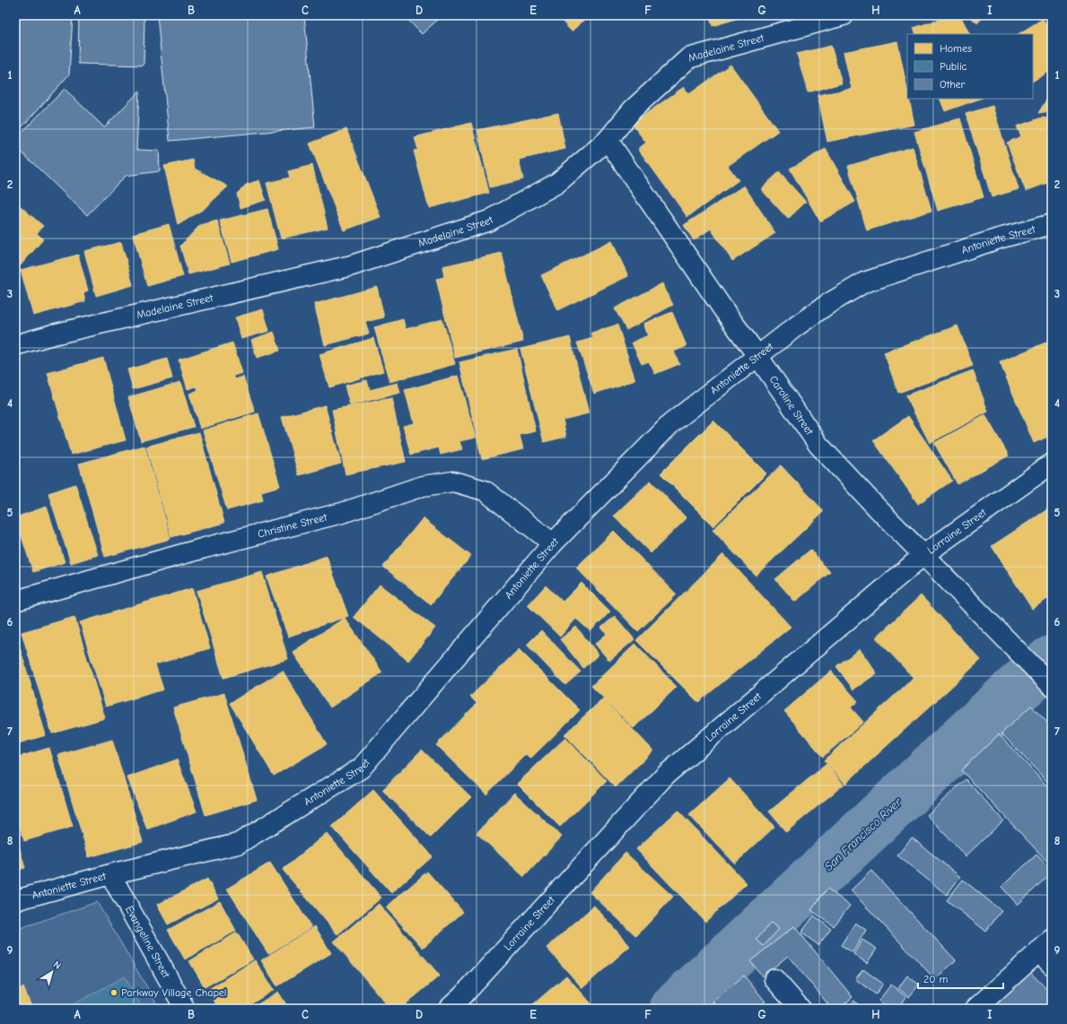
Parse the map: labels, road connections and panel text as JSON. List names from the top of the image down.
{
  "streets": {
    "street": [
      "Madelaine Street",
      "Antoniette Street",
      "Caroline Street",
      "Christine Street",
      "Lorraine Street",
      "Evangeline Street"
    ]
  },
  "crossings": [
    ["Madelaine Street", "Caroline Street"],
    ["Antoniette Street", "Caroline Street"],
    ["Antoniette Street", "Christine Street"],
    ["Antoniette Street", "Evangeline Street"],
    ["Caroline Street", "Lorraine Street"]
  ],
  "water": ["San Francisco River"],
  "places": ["Parkway Village Chapel"],
  "legend": ["Homes", "Public", "Other"],
  "scale_bar": "20 m",
  "north": "top right",
  "grid": {
    "columns": [
      "A",
      "B",
      "C",
      "D",
      "E",
      "F",
      "G",
      "H",
      "I"
    ],
    "rows": [
      "1",
      "2",
      "3",
      "4",
      "5",
      "6",
      "7",
      "8",
      "9"
    ]
  }
}
